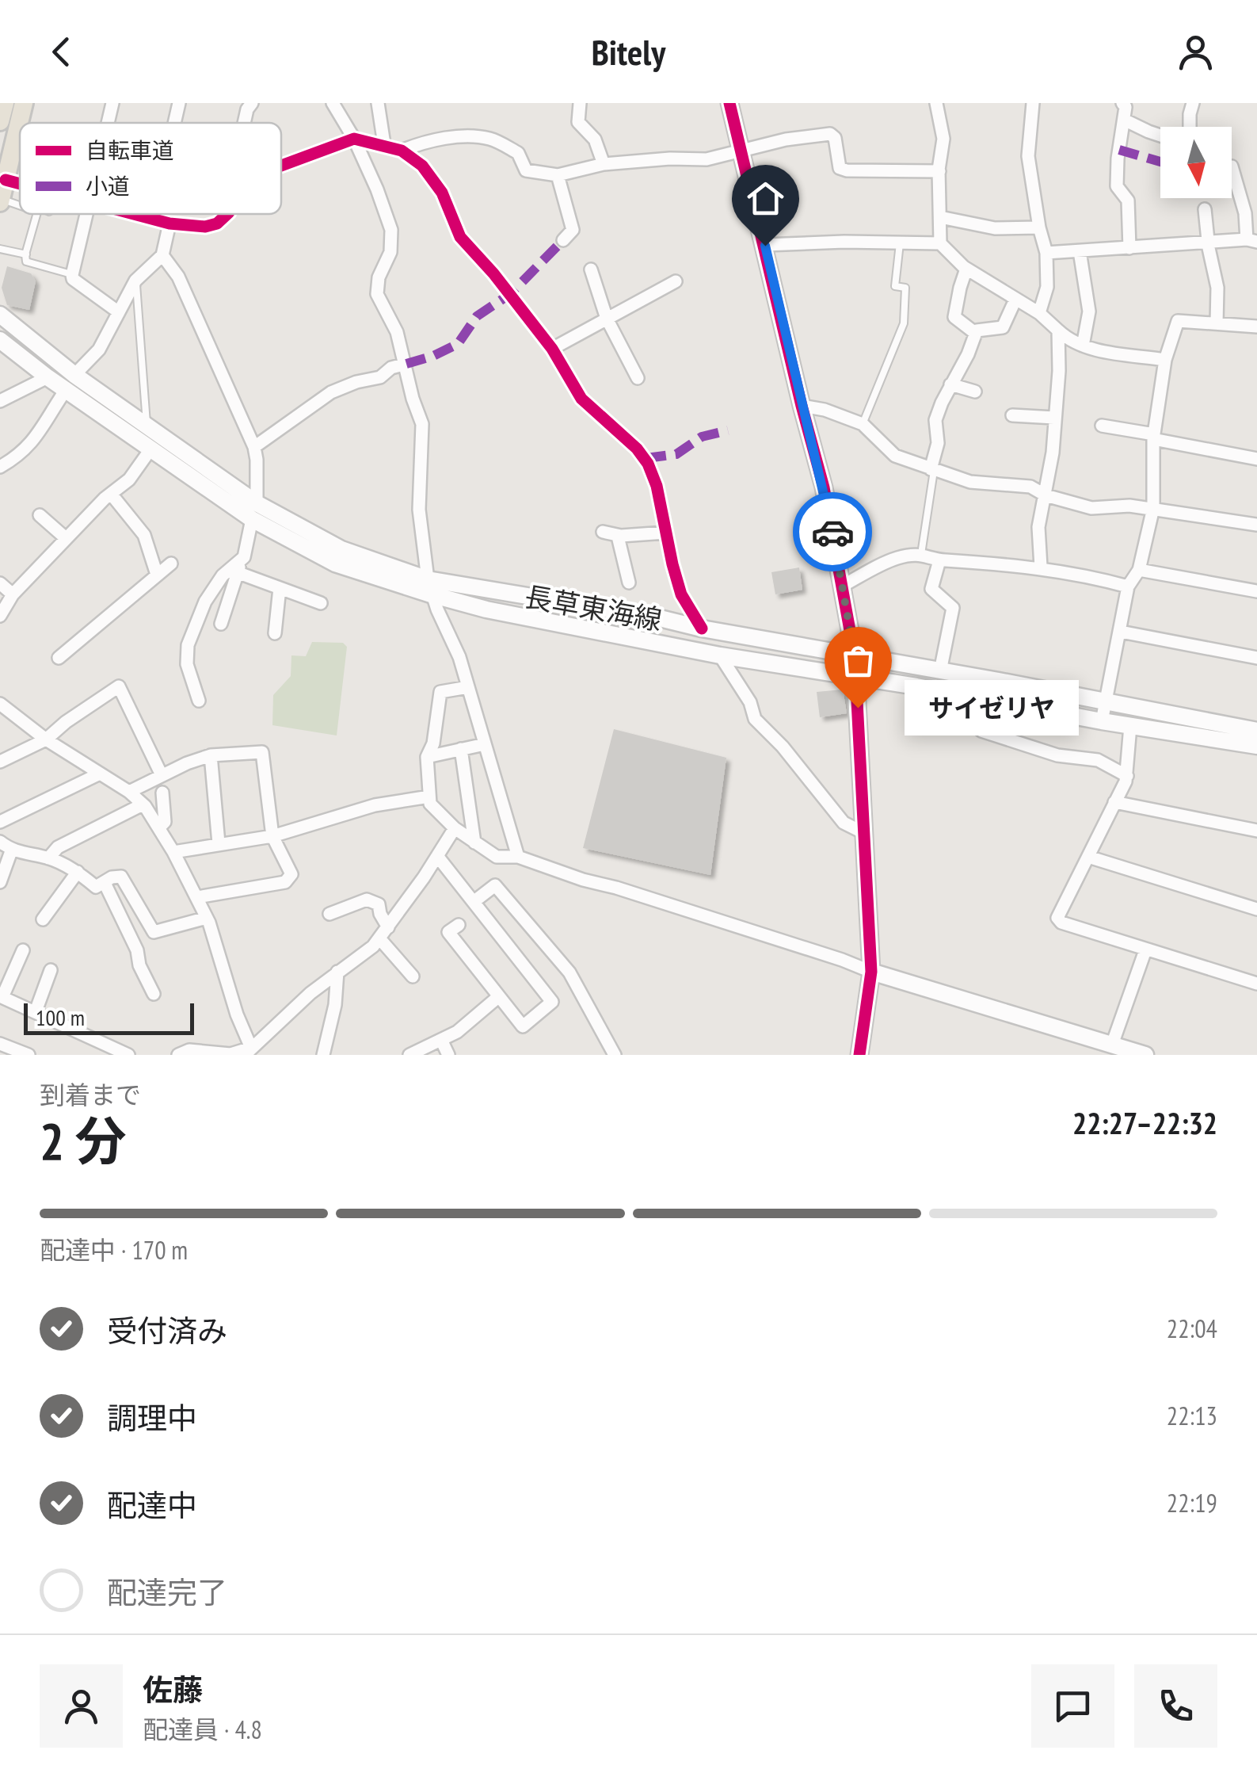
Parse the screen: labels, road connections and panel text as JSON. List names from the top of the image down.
{
  "streets": {
    "main road": ["長草東海線"]
  },
  "places": ["サイゼリヤ"],
  "legend": ["自転車道", "小道"],
  "scale_bar": "100 m",
  "north": "bottom",
  "page": {
    "header": "Bitely",
    "bubble": "サイゼリヤ",
    "scale": "100 m",
    "heading": ["2 分", "到着まで", "22:27–22:32"],
    "panel": ["佐藤", "配達員 · 4.8"],
    "bar": "配達中 · 170 m",
    "list": [
      ["受付済み", "22:04"],
      ["調理中", "22:13"],
      ["配達中", "22:19"],
      "配達完了"
    ]
  }
}
